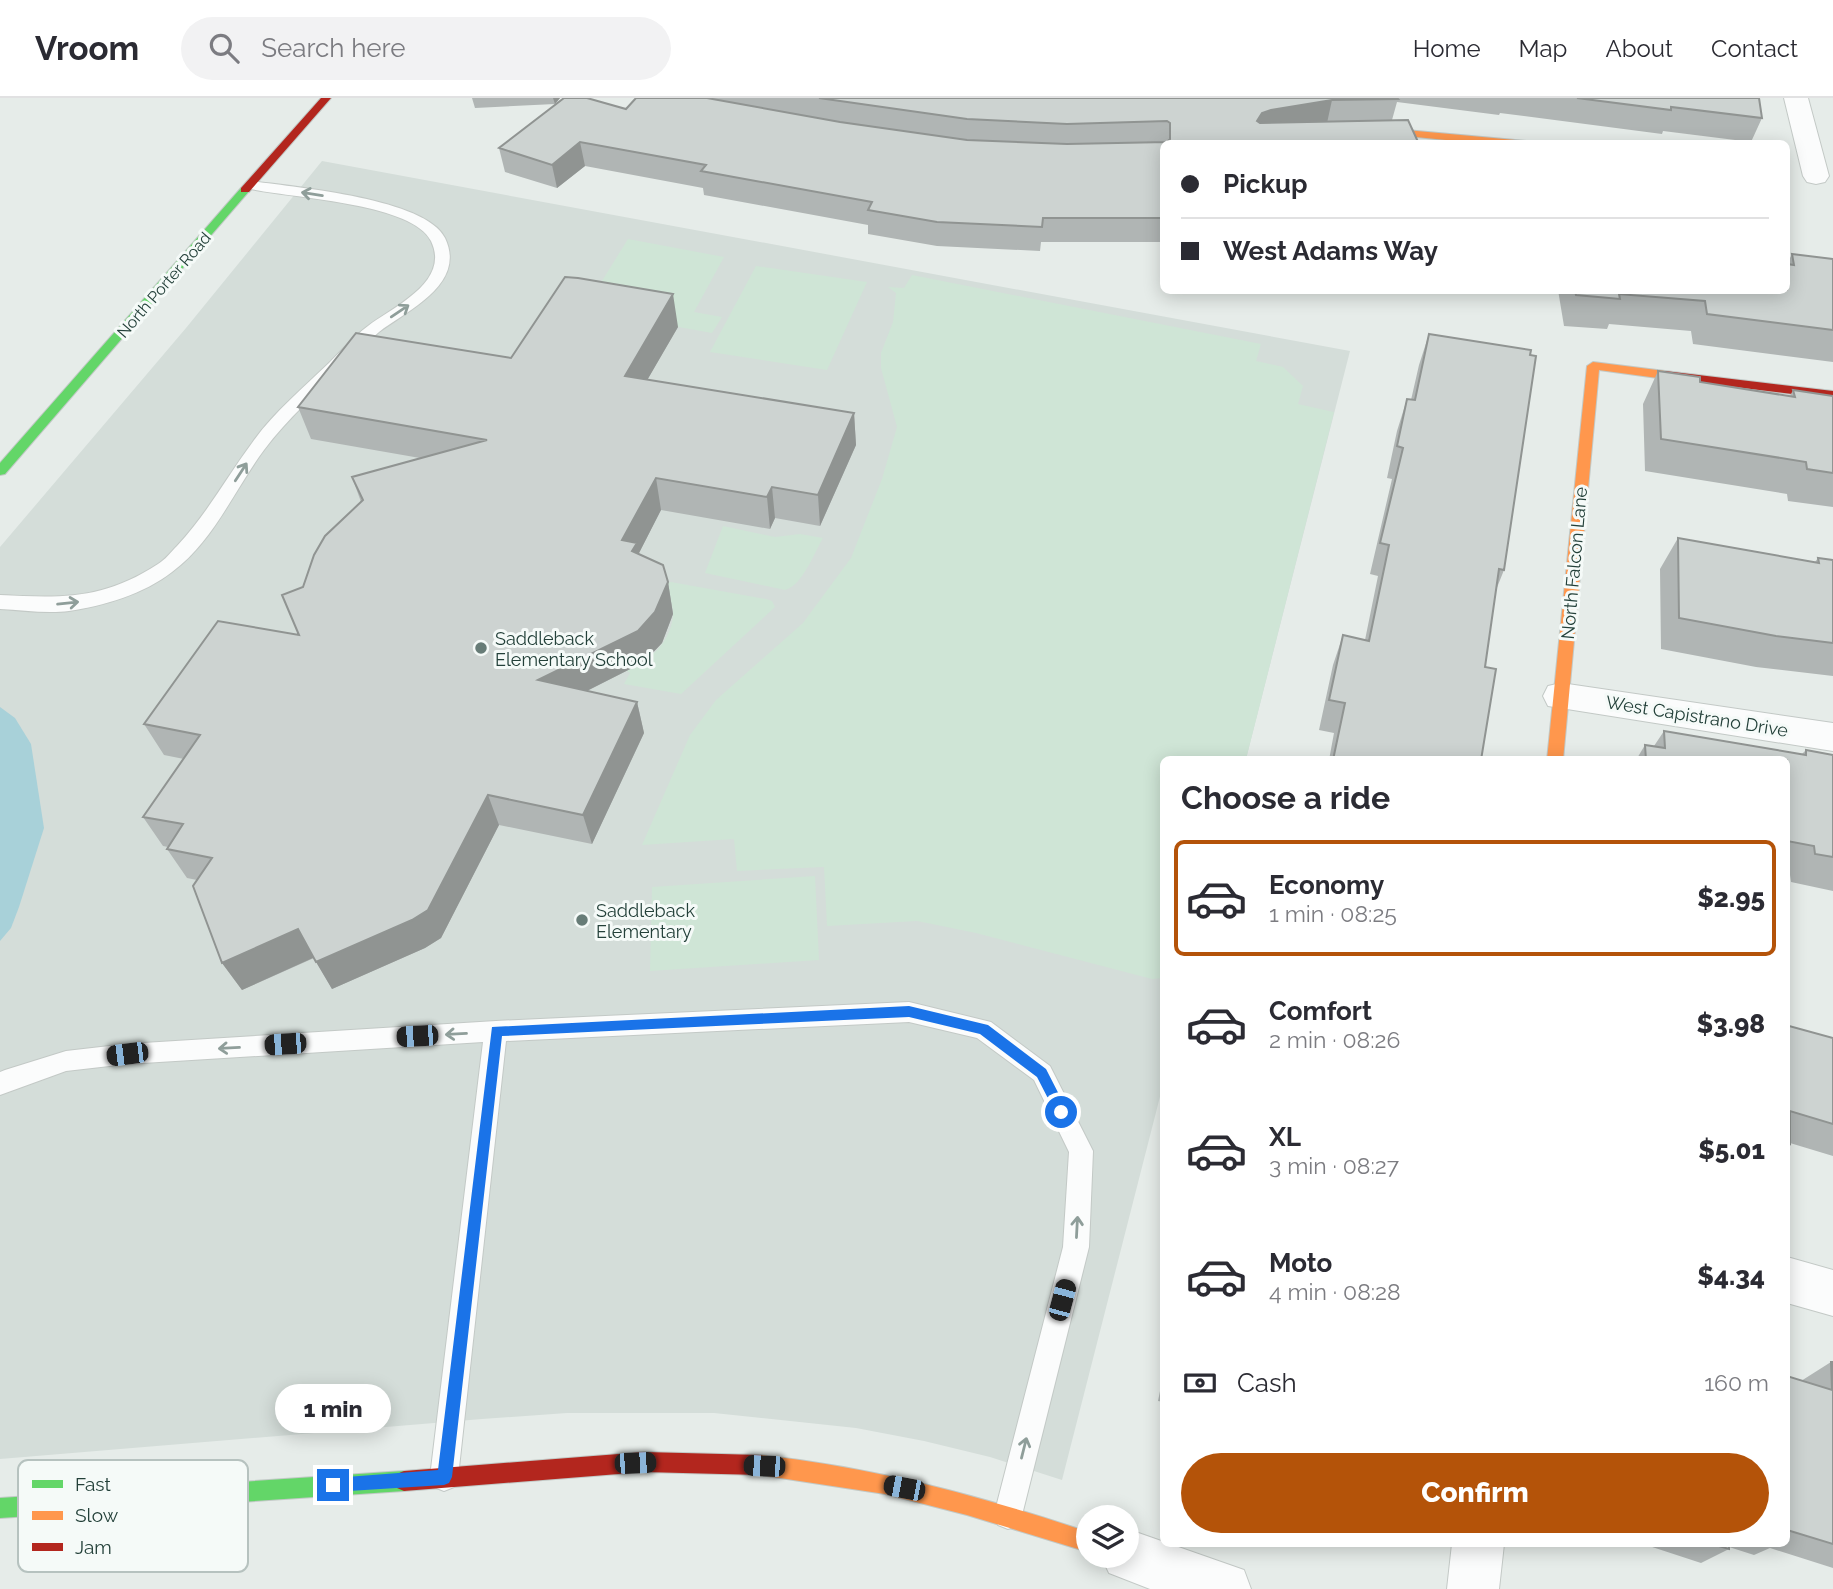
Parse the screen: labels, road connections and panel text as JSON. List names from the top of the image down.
{
  "streets": {
    "street": ["North Porter Road", "North Falcon Lane", "West Capistrano Drive"]
  },
  "crossings": [
    ["North Falcon Lane", "West Capistrano Drive"]
  ],
  "places": ["Saddleback Elementary School", "Saddleback Elementary"],
  "legend": ["Fast", "Slow", "Jam"],
  "page": {
    "header": "Vroom",
    "search": "Search here",
    "nav": [
      "Home",
      "Map",
      "About",
      "Contact"
    ],
    "banner": ["Pickup", "West Adams Way"],
    "heading": "Choose a ride",
    "list": [
      {
        "name": "Economy",
        "note": "1 min · 08:25",
        "value": "$2.95"
      },
      {
        "name": "Comfort",
        "note": "2 min · 08:26",
        "value": "$3.98"
      },
      {
        "name": "XL",
        "note": "3 min · 08:27",
        "value": "$5.01"
      },
      {
        "name": "Moto",
        "note": "4 min · 08:28",
        "value": "$4.34"
      }
    ],
    "pay": ["Cash", "160 m"],
    "bubble": "1 min",
    "buttons": "Confirm"
  }
}
